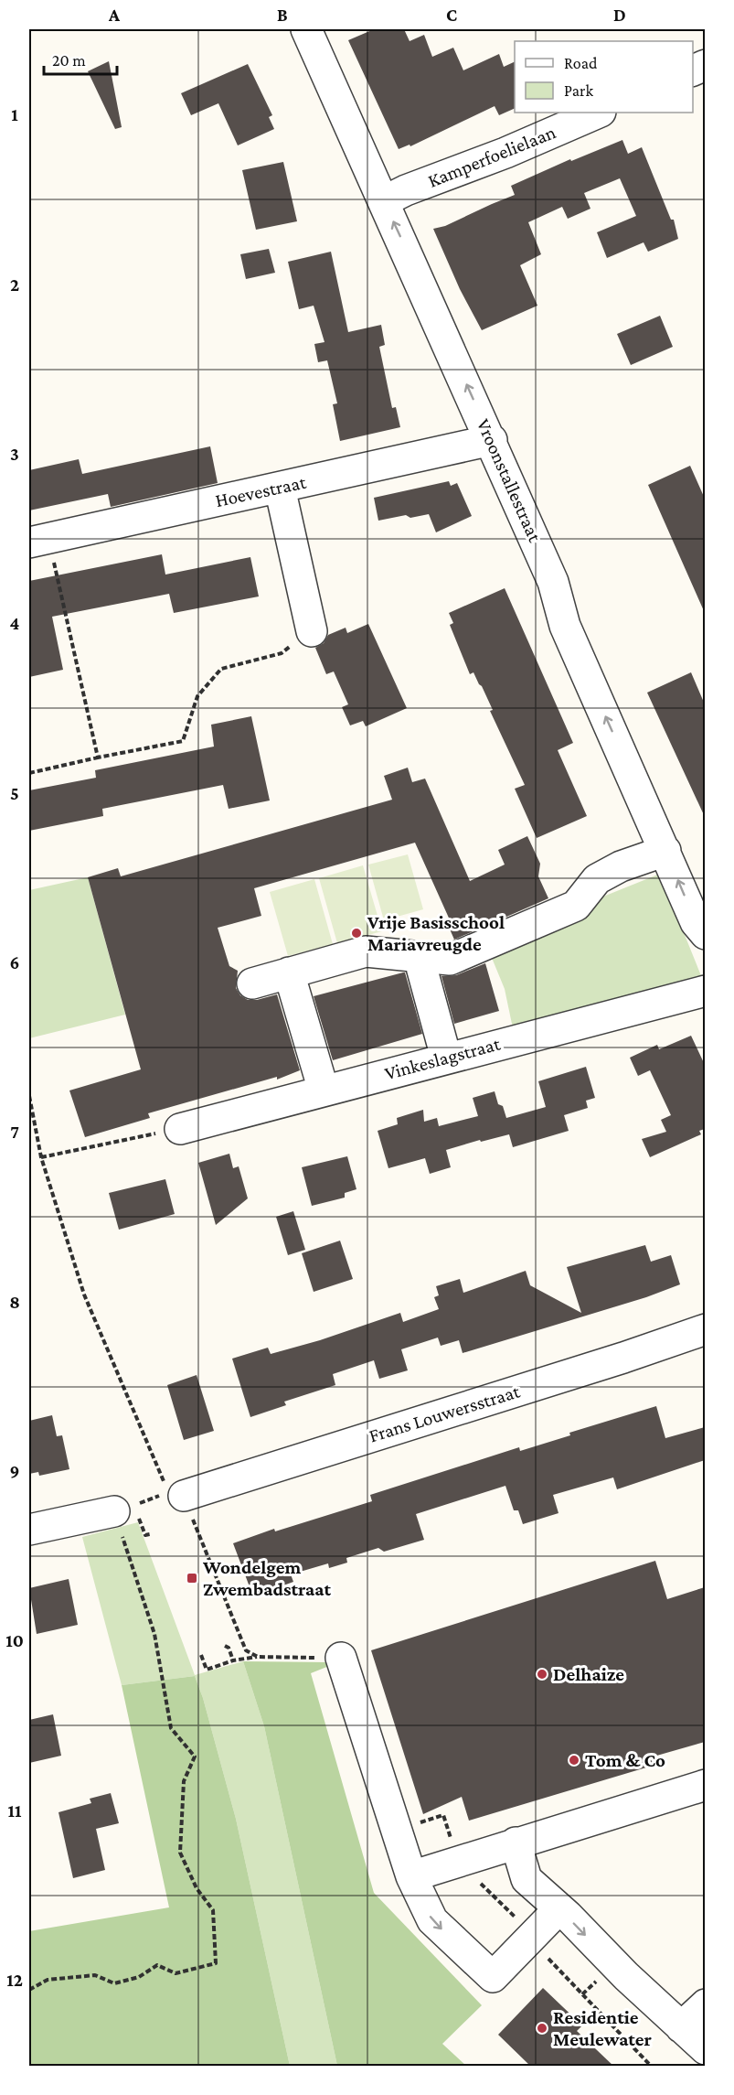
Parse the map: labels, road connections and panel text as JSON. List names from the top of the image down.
{
  "streets": {
    "street": [
      "Kamperfoelielaan",
      "Vroonstallestraat",
      "Hoevestraat",
      "Vinkeslagstraat",
      "Frans Louwersstraat"
    ]
  },
  "crossings": [
    ["Kamperfoelielaan", "Vroonstallestraat"],
    ["Vroonstallestraat", "Hoevestraat"]
  ],
  "one_way": ["Vroonstallestraat"],
  "places": {
    "other": [
      "Vrije Basisschool Mariavreugde",
      "Delhaize",
      "Tom & Co",
      "Residentie Meulewater"
    ],
    "transit": ["Wondelgem Zwembadstraat"]
  },
  "legend": ["Road", "Park"],
  "scale_bar": "20 m",
  "grid": {
    "columns": [
      "A",
      "B",
      "C",
      "D"
    ],
    "rows": [
      "1",
      "2",
      "3",
      "4",
      "5",
      "6",
      "7",
      "8",
      "9",
      "10",
      "11",
      "12"
    ]
  }
}
